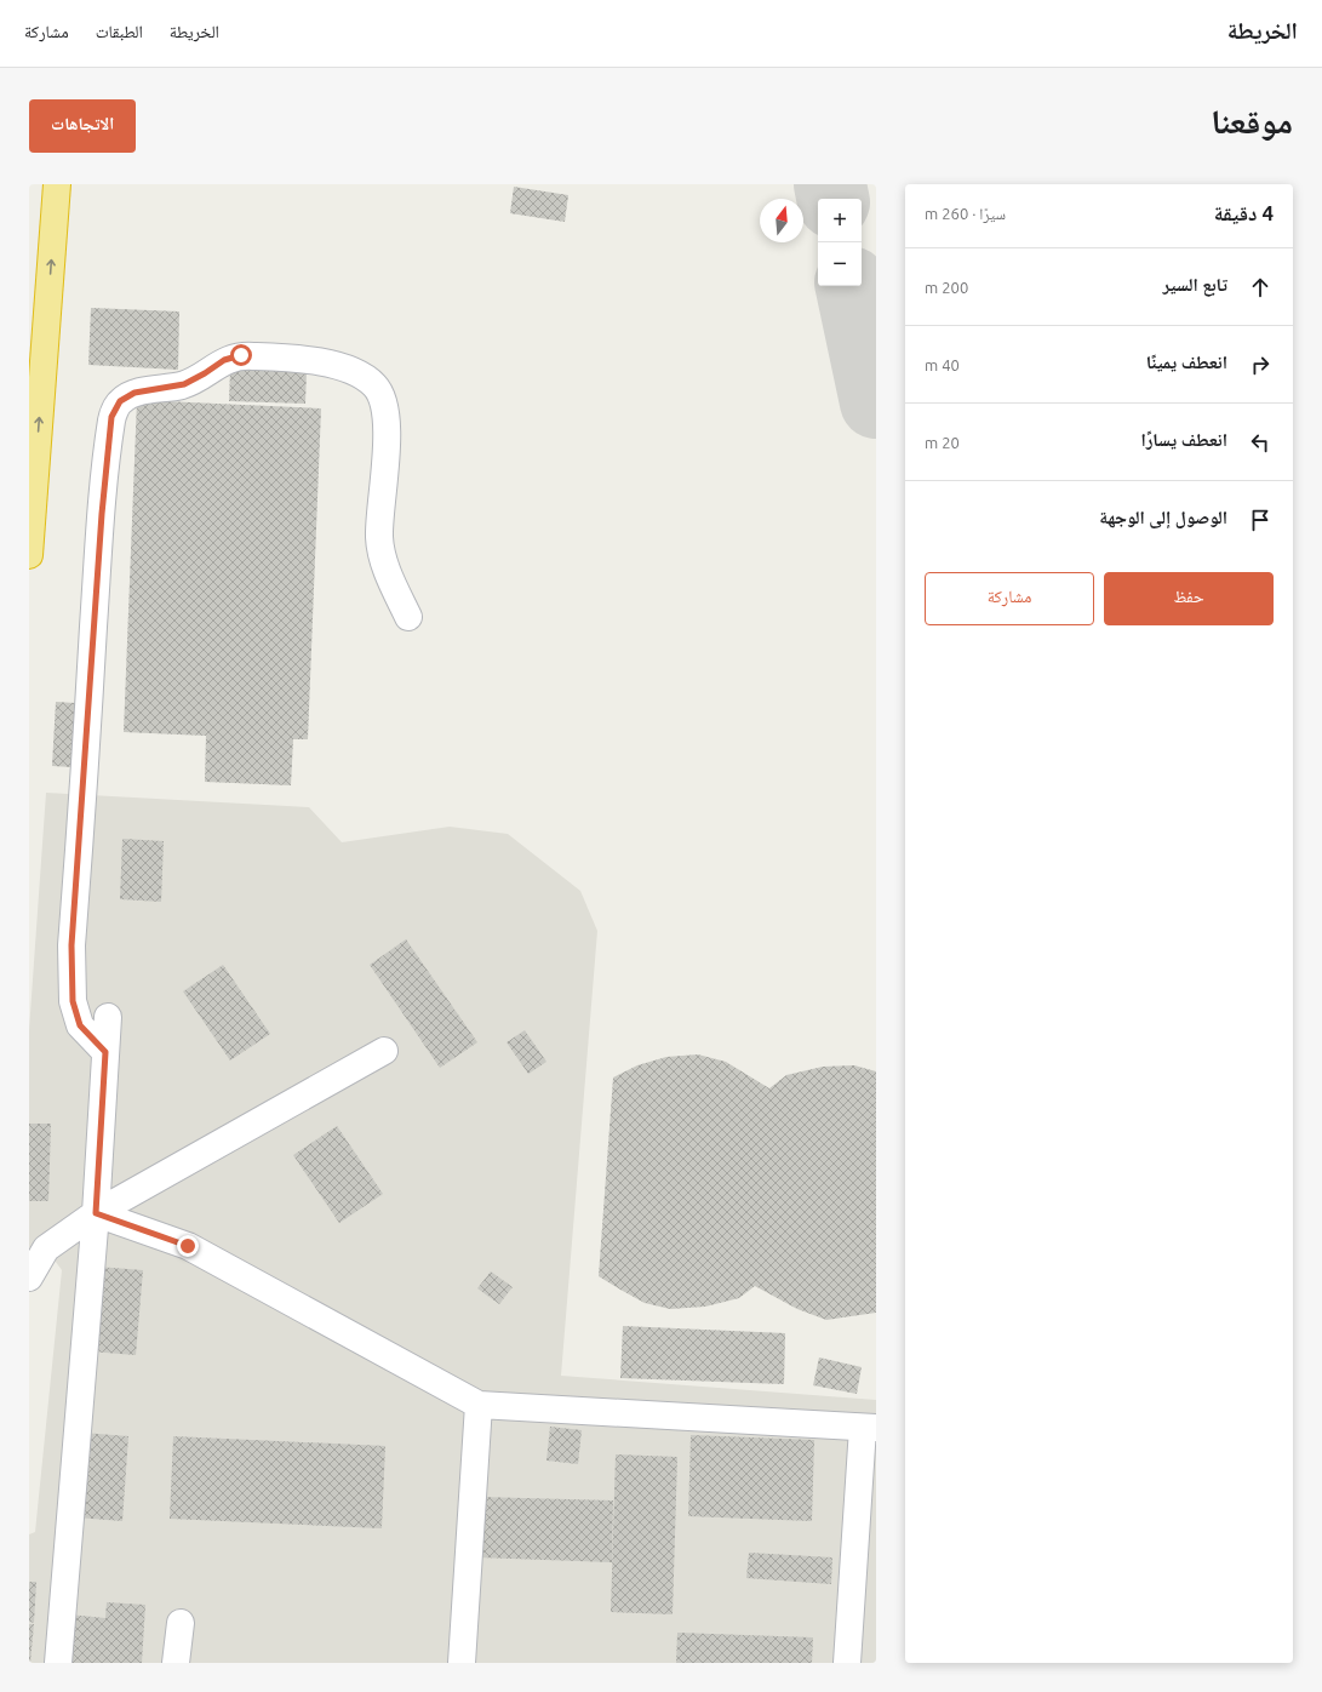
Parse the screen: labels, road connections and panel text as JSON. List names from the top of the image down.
{
  "north": "top",
  "page": {
    "header": "الخريطة",
    "nav": ["الخريطة", "الطبقات", "مشاركة"],
    "title": "موقعنا",
    "buttons": [
      "الاتجاهات",
      ["حفظ", "مشاركة"]
    ],
    "heading": ["4 دقيقة", "سيرًا · 260 m"],
    "map_buttons": ["+", "−"],
    "list": [
      ["تابع السير", "200 m"],
      ["انعطف يمينًا", "40 m"],
      ["انعطف يسارًا", "20 m"],
      "الوصول إلى الوجهة"
    ]
  }
}
